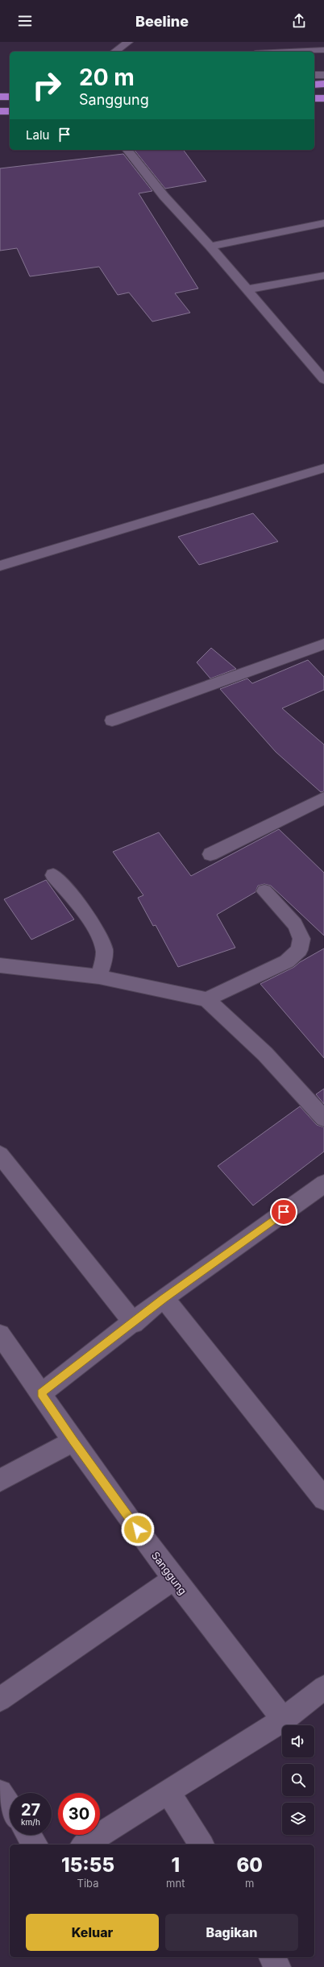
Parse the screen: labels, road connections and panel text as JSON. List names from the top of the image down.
{
  "streets": {
    "street": ["Sanggung"]
  },
  "page": {
    "header": "Beeline",
    "turn": ["20 m", "Sanggung"],
    "then": "Lalu",
    "speed": "27 km/h",
    "limit": "30",
    "eta": [
      "15:55",
      "Tiba",
      "1",
      "mnt",
      "60",
      "m"
    ],
    "buttons": ["Keluar", "Bagikan"]
  }
}
